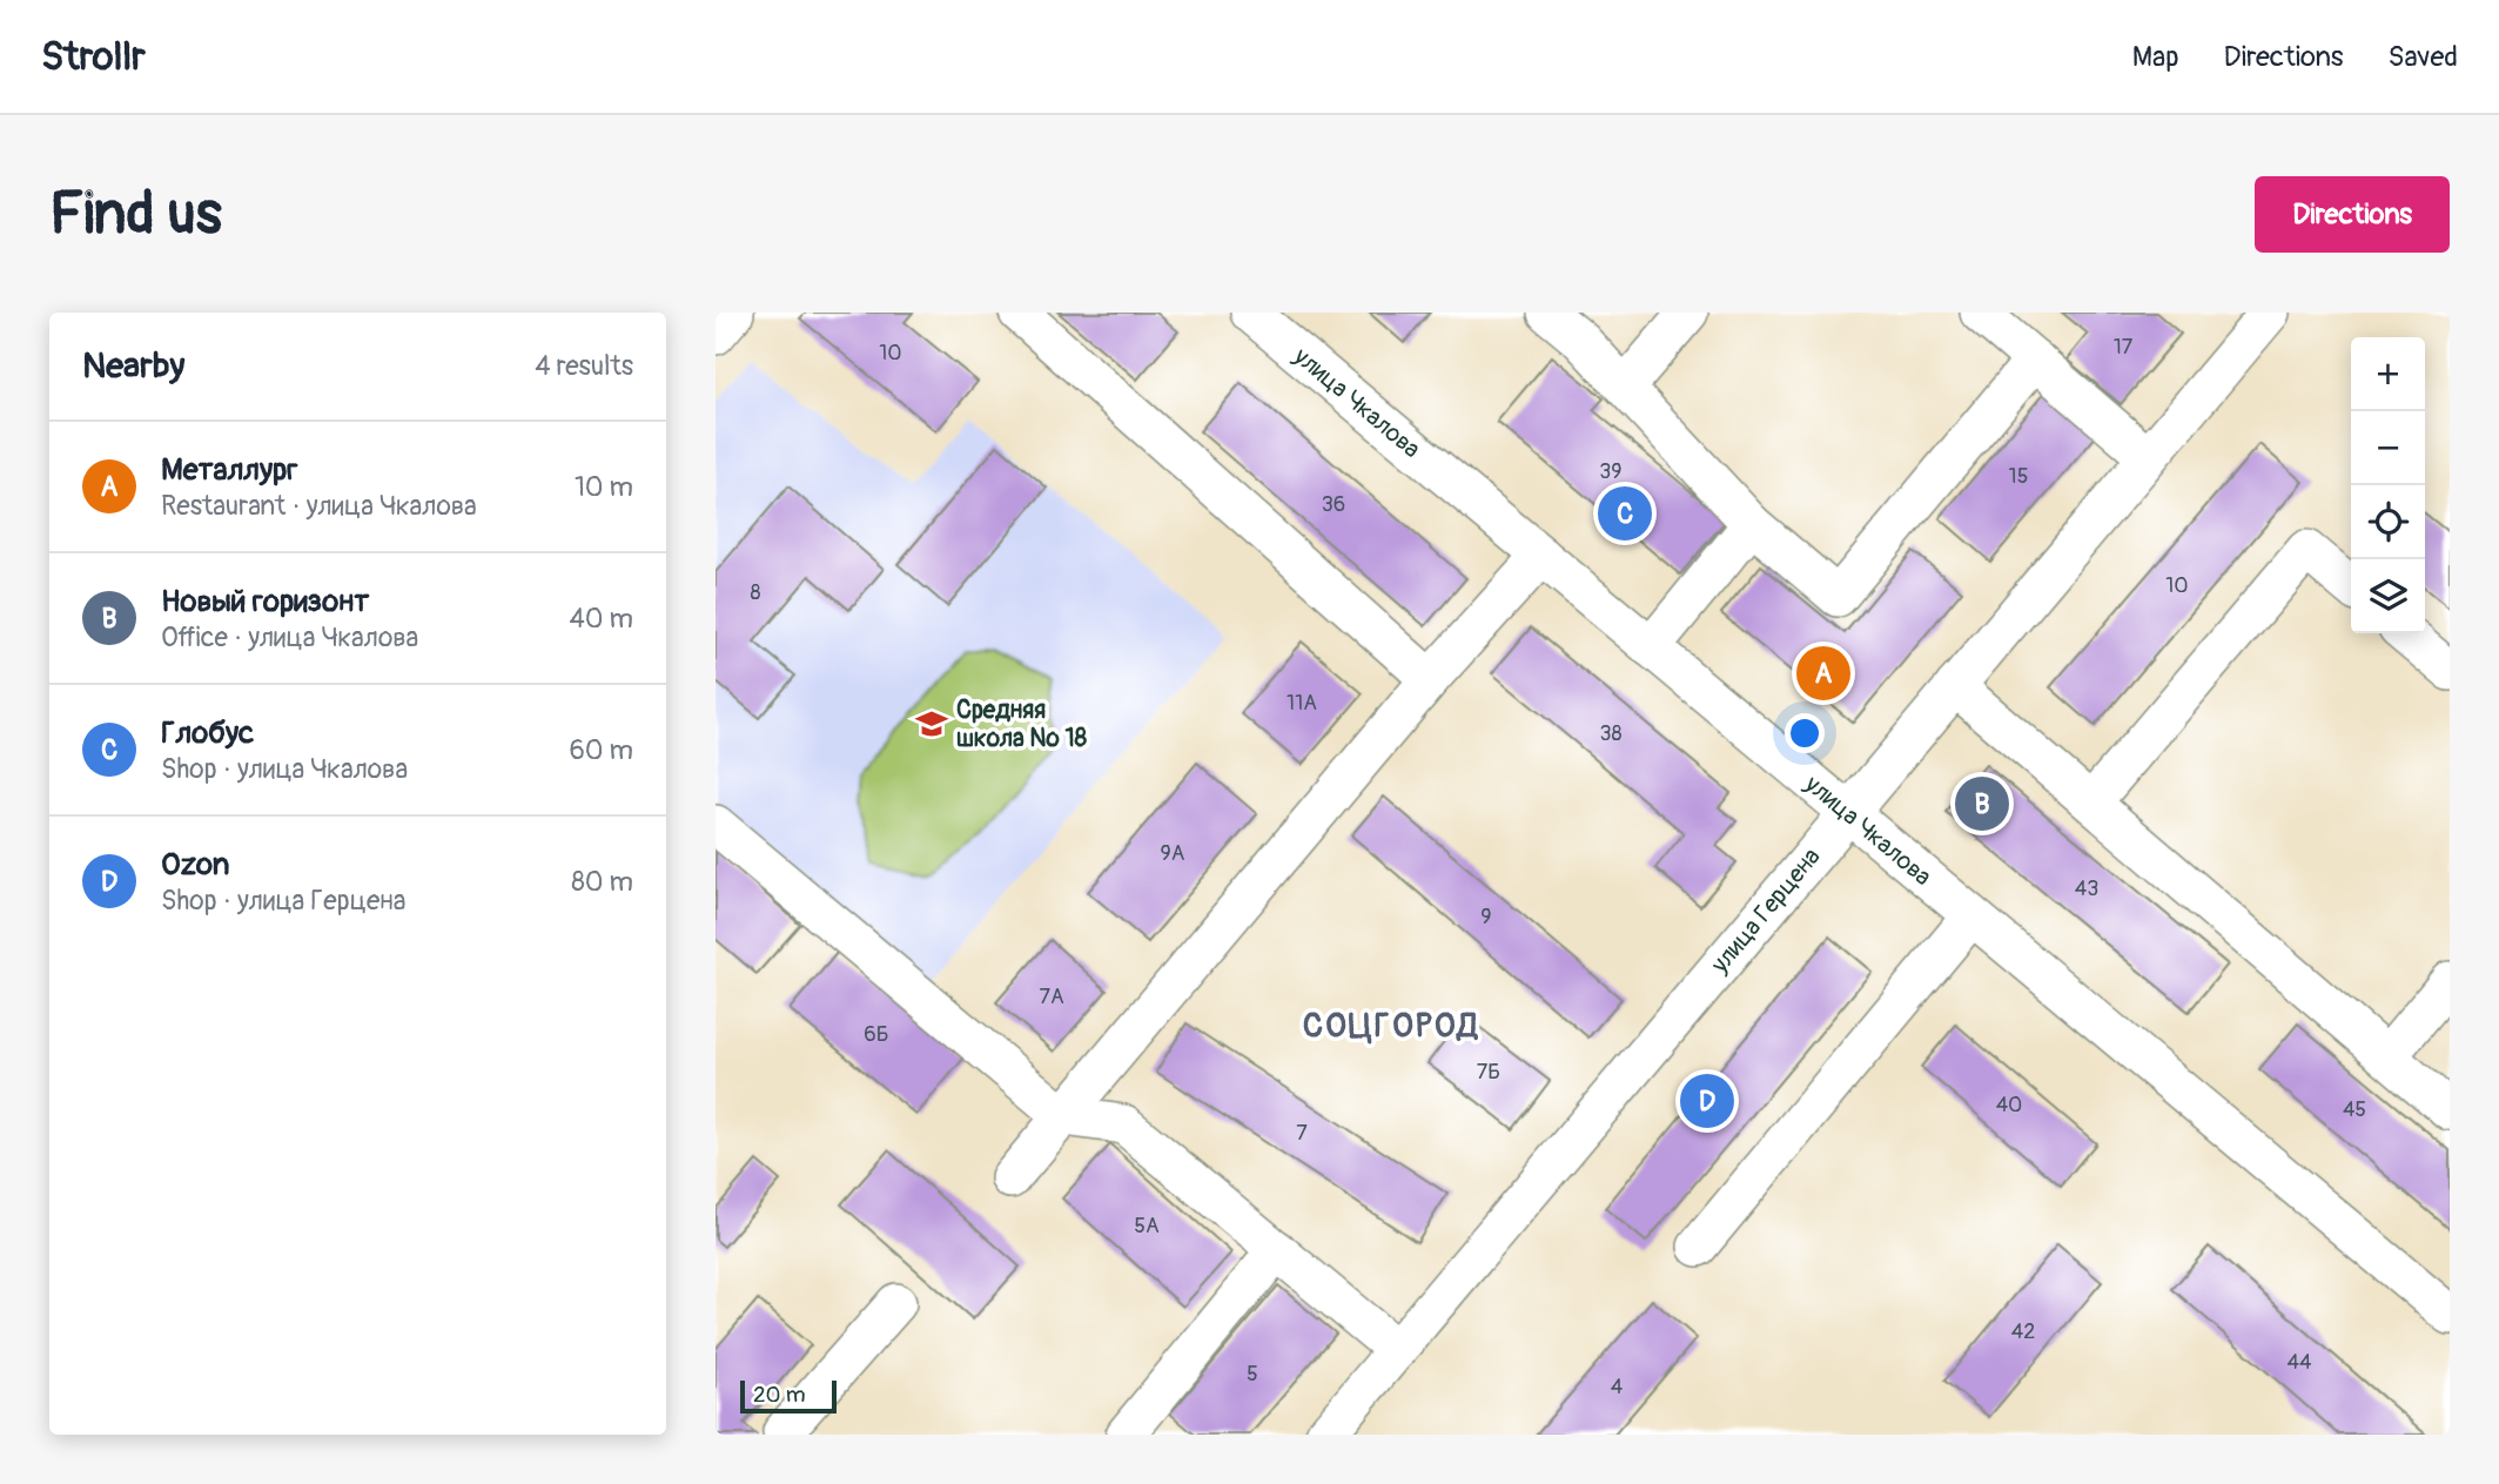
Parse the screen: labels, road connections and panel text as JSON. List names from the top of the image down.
{
  "streets": {
    "street": ["улица Чкалова", "улица Герцена"]
  },
  "crossings": [
    ["улица Чкалова", "улица Герцена"]
  ],
  "districts": ["СОЦГОРОД"],
  "places": {
    "school or university": ["Средняя школа № 18"]
  },
  "house_numbers": [
    "17",
    "10",
    "39",
    "15",
    "36",
    "10",
    "8",
    "11А",
    "38",
    "9А",
    "43",
    "9",
    "7А",
    "6Б",
    "7Б",
    "40",
    "45",
    "7",
    "5А",
    "42",
    "44",
    "5",
    "4"
  ],
  "scale_bar": "20 m",
  "page": {
    "header": "Strollr",
    "nav": ["Map", "Directions", "Saved"],
    "buttons": "Directions",
    "title": "Find us",
    "heading": ["Nearby", "4 results"],
    "map_buttons": ["+", "−"],
    "list": [
      {
        "mark": "A",
        "name": "Металлург",
        "note": "Restaurant · улица Чкалова",
        "value": "10 m"
      },
      {
        "mark": "B",
        "name": "Новый горизонт",
        "note": "Office · улица Чкалова",
        "value": "40 m"
      },
      {
        "mark": "C",
        "name": "Глобус",
        "note": "Shop · улица Чкалова",
        "value": "60 m"
      },
      {
        "mark": "D",
        "name": "Ozon",
        "note": "Shop · улица Герцена",
        "value": "80 m"
      }
    ],
    "pins": [
      "C",
      "A",
      "B",
      "D"
    ],
    "scale": "20 m"
  }
}
